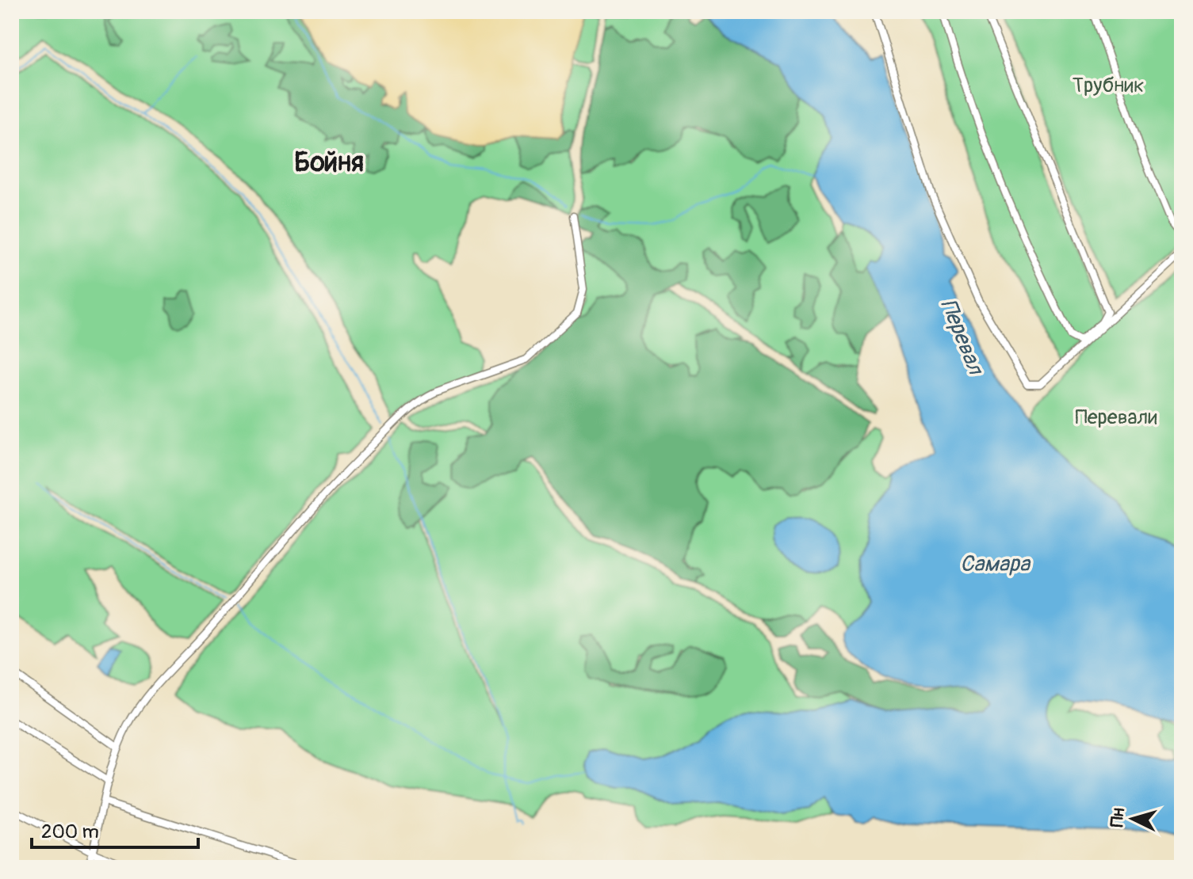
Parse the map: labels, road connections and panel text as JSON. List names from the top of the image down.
{
  "districts": ["Бойня"],
  "water": ["Перевал", "Самара"],
  "parks": ["Трубник", "Перевали"],
  "scale_bar": "200 m",
  "north": "left"
}
